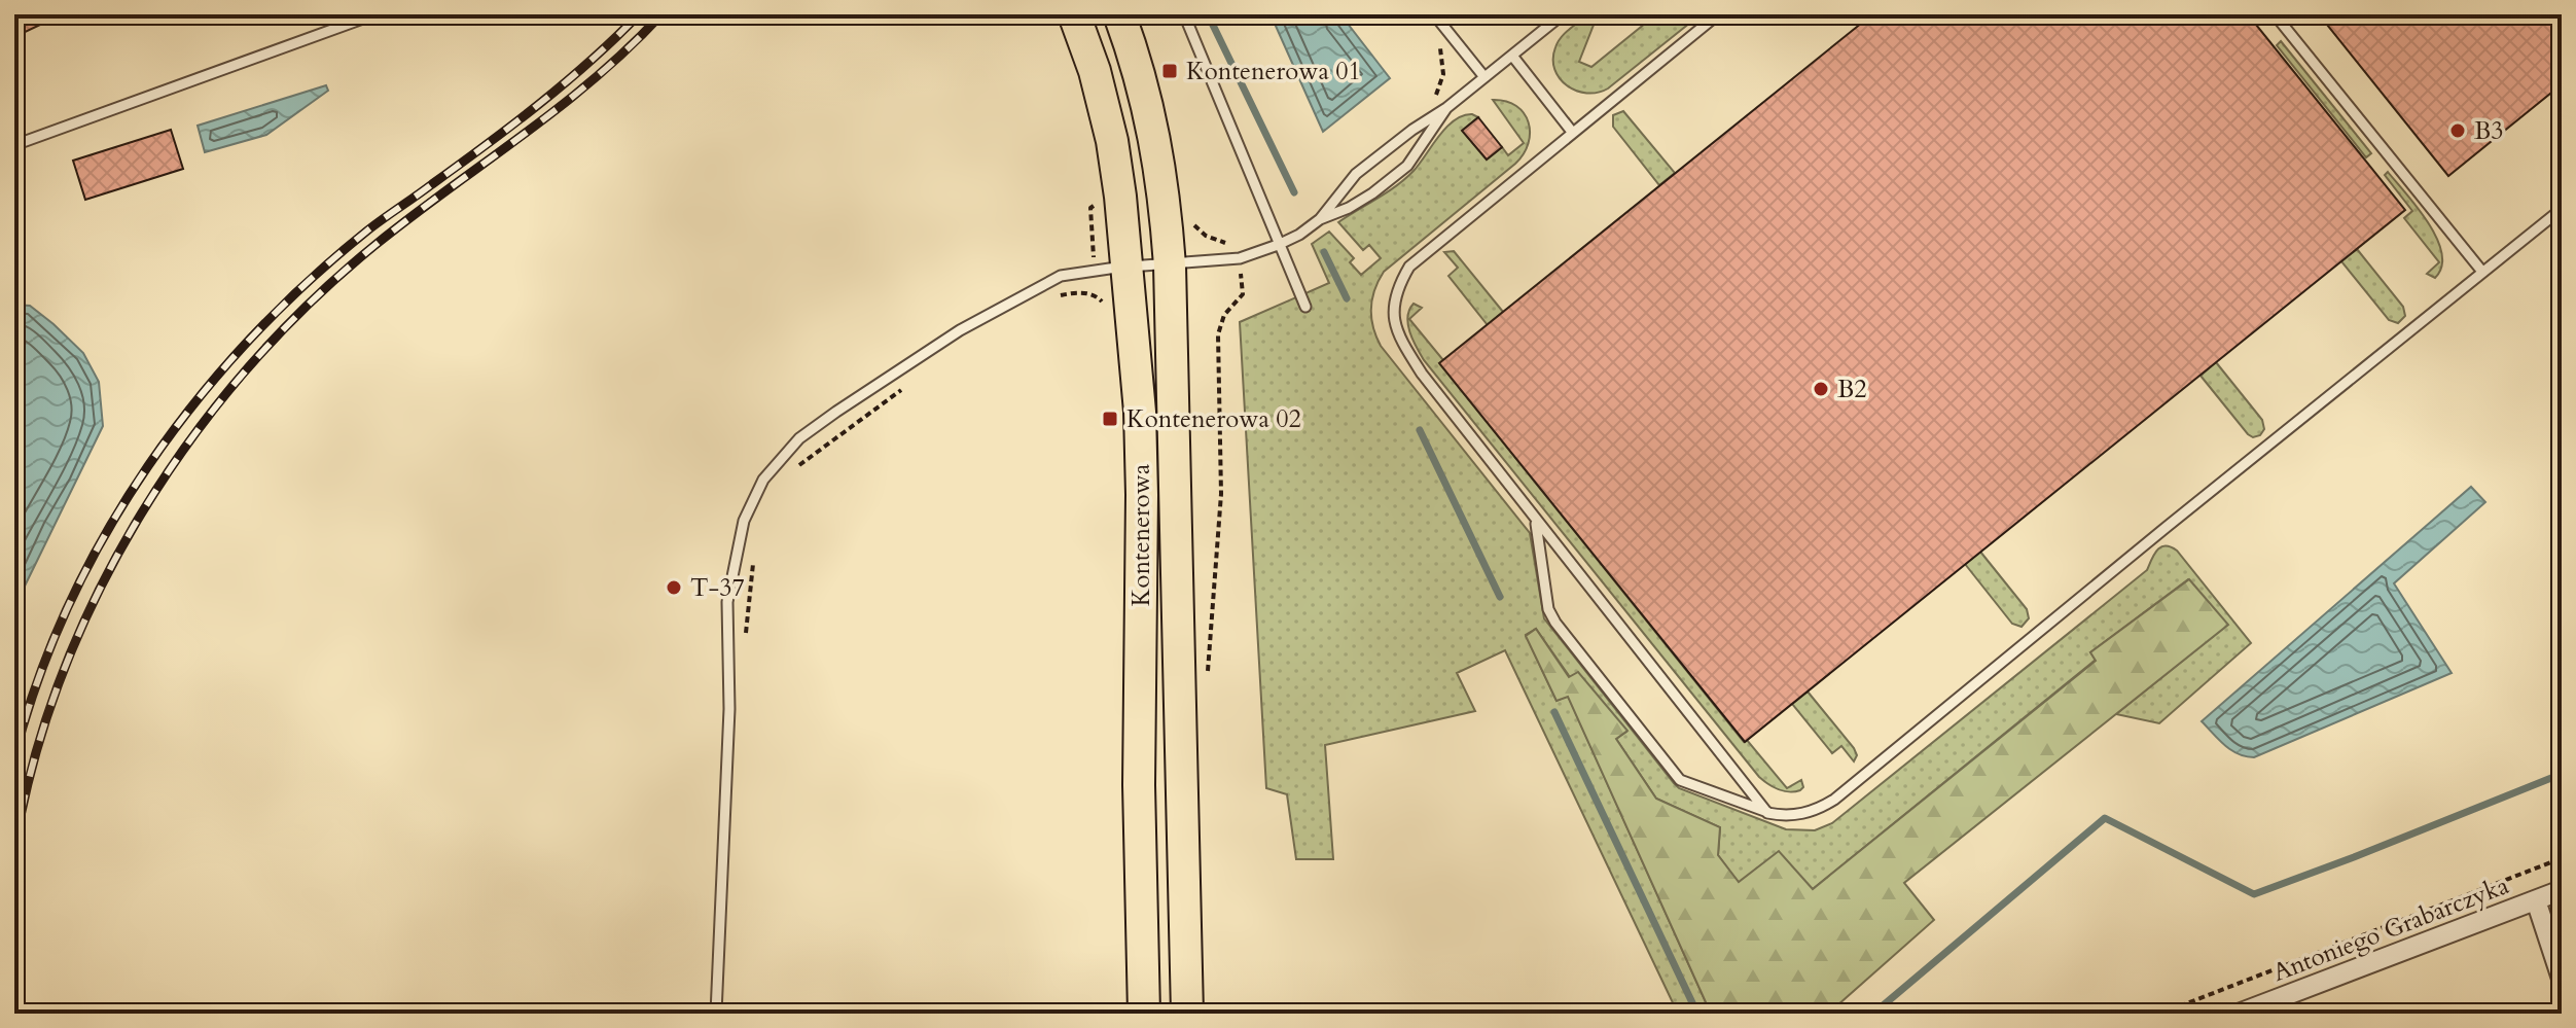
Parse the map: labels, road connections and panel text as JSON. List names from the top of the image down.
{
  "streets": {
    "main road": ["Kontenerowa"],
    "street": ["Antoniego Grabarczyka"]
  },
  "places": {
    "transit": ["Kontenerowa 01", "Kontenerowa 02"],
    "other": ["B3", "B2", "T-37"]
  }
}
